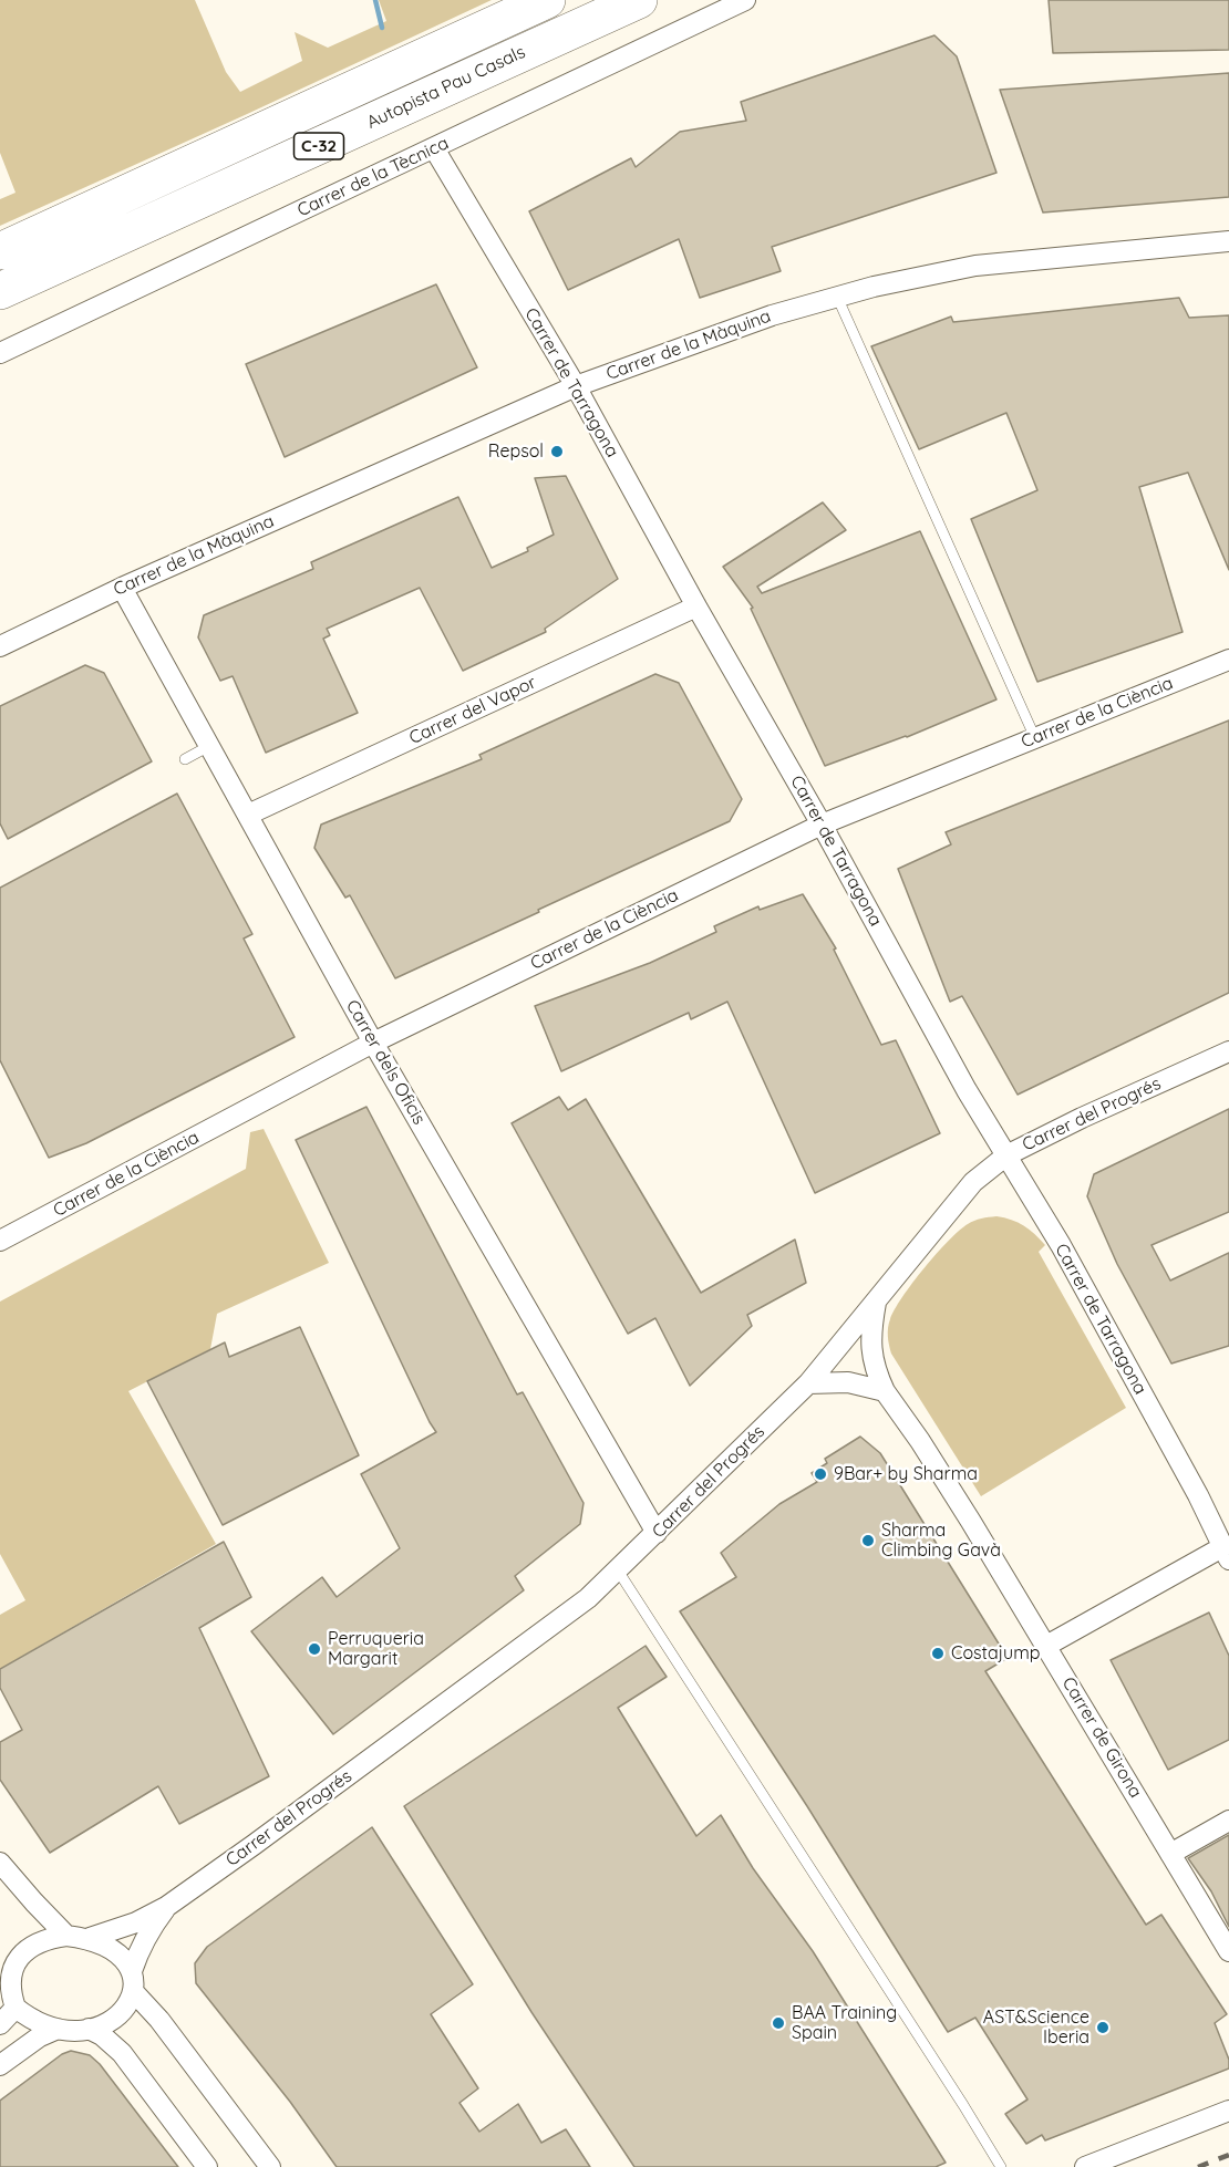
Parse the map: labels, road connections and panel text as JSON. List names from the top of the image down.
{
  "streets": {
    "highway": ["Autopista Pau Casals", "C-32"],
    "street": [
      "Carrer de la Tècnica",
      "Carrer de la Màquina",
      "Carrer de Tarragona",
      "Carrer del Vapor",
      "Carrer de la Ciència",
      "Carrer dels Oficis",
      "Carrer del Progrés",
      "Carrer de Girona"
    ]
  },
  "crossings": [
    ["Carrer de la Tècnica", "Carrer de Tarragona"],
    ["Carrer de la Màquina", "Carrer de Tarragona"],
    ["Carrer de la Màquina", "Carrer dels Oficis"],
    ["Carrer de Tarragona", "Carrer del Vapor"],
    ["Carrer de Tarragona", "Carrer de la Ciència"],
    ["Carrer de Tarragona", "Carrer del Progrés"],
    ["Carrer del Vapor", "Carrer dels Oficis"],
    ["Carrer de la Ciència", "Carrer dels Oficis"],
    ["Carrer dels Oficis", "Carrer del Progrés"],
    ["Carrer del Progrés", "Carrer de Girona"]
  ],
  "places": [
    "Repsol",
    "9Bar+ by Sharma",
    "Sharma Climbing Gavà",
    "Perruqueria Margarit",
    "Costajump",
    "BAA Training Spain",
    "AST&Science Iberia"
  ]
}
